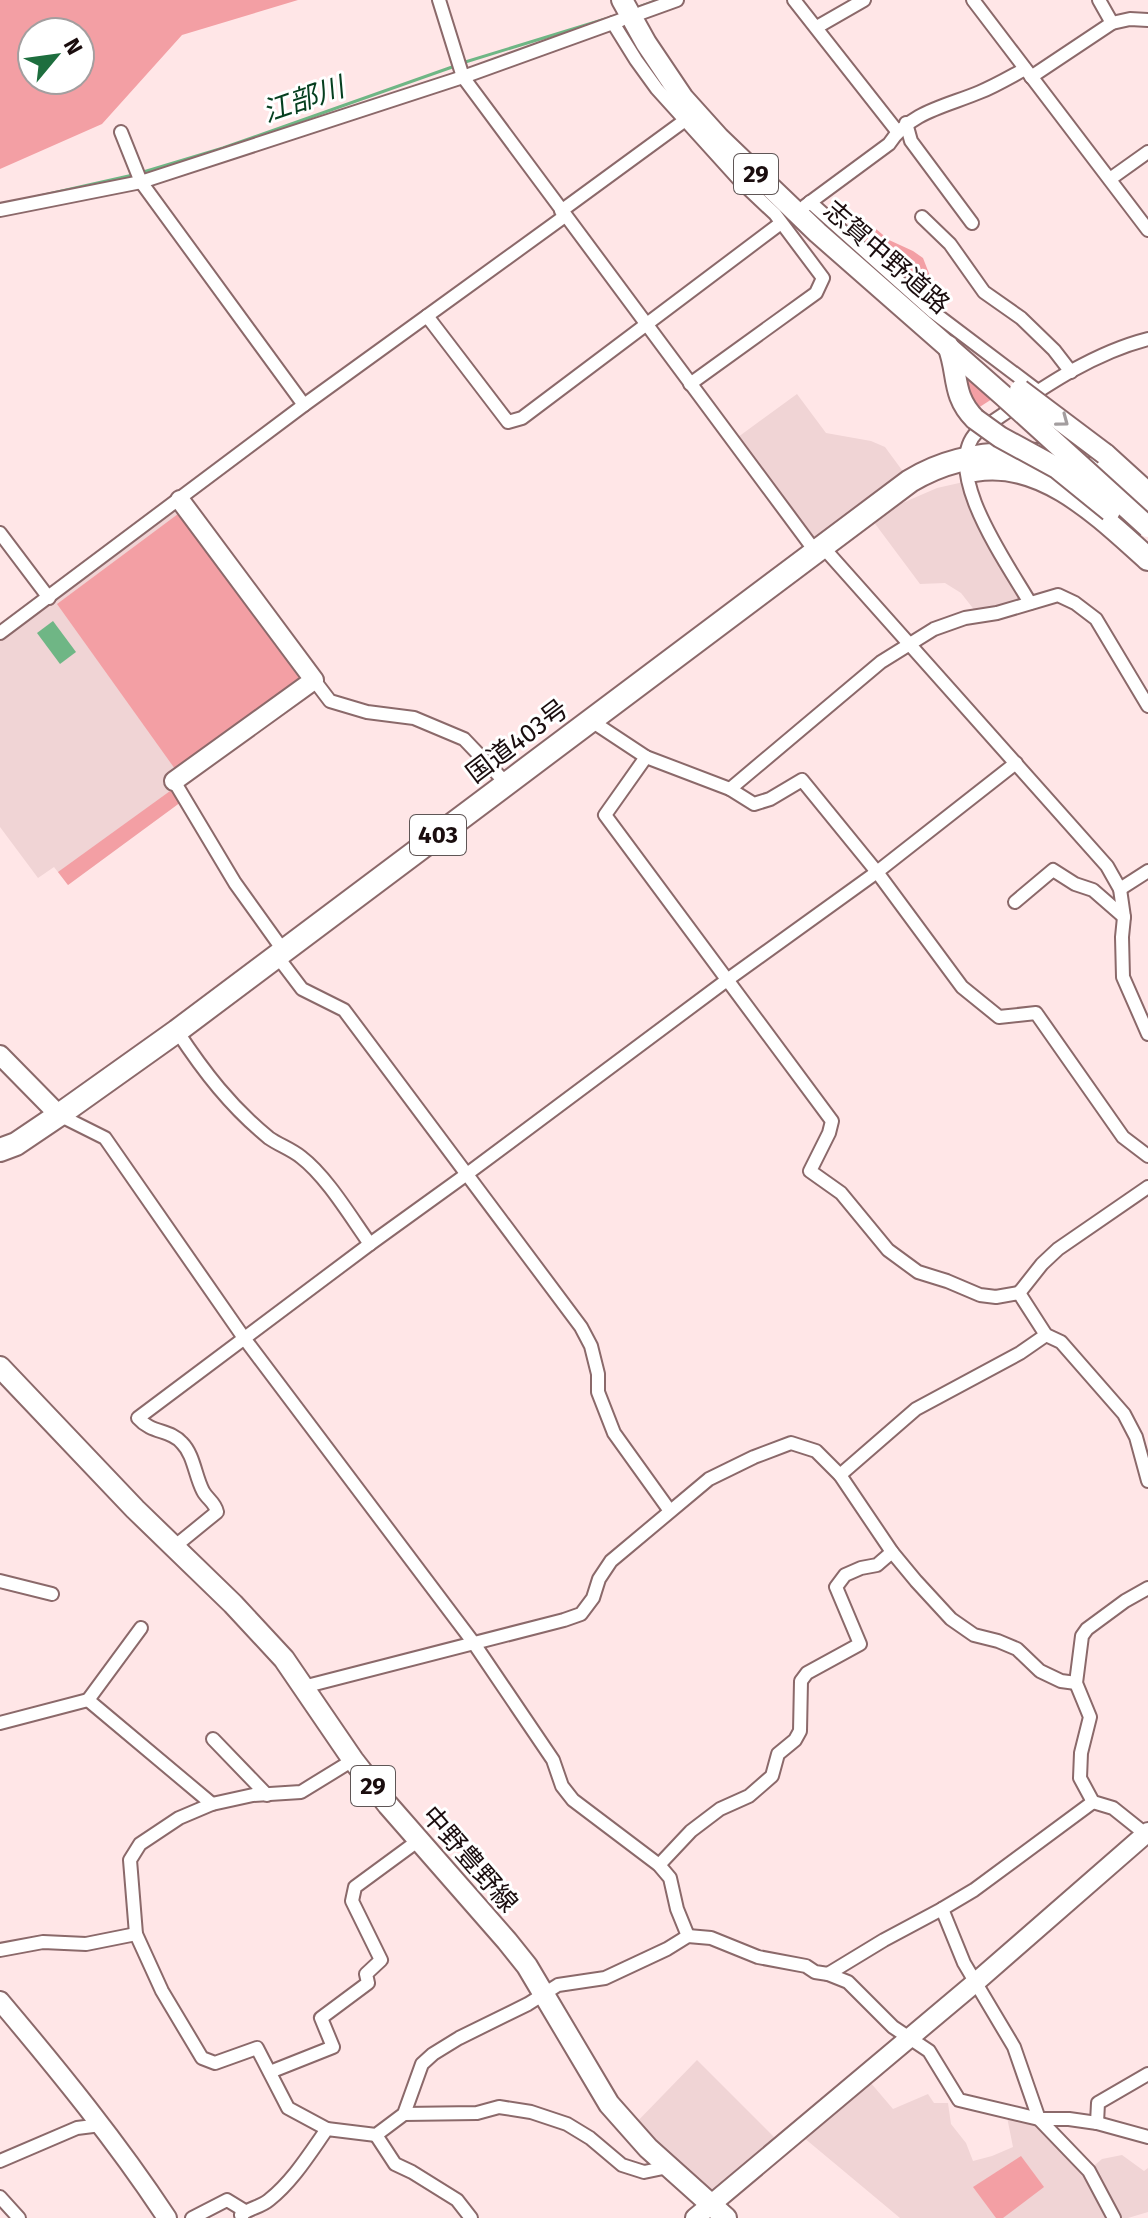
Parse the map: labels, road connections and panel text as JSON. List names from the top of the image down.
{
  "streets": {
    "highway": ["国道403号", "403"],
    "main road": ["29", "志賀中野道路", "中野豊野線"]
  },
  "crossings": [
    ["29", "志賀中野道路"]
  ],
  "water": ["江部川"],
  "north": "top right"
}
